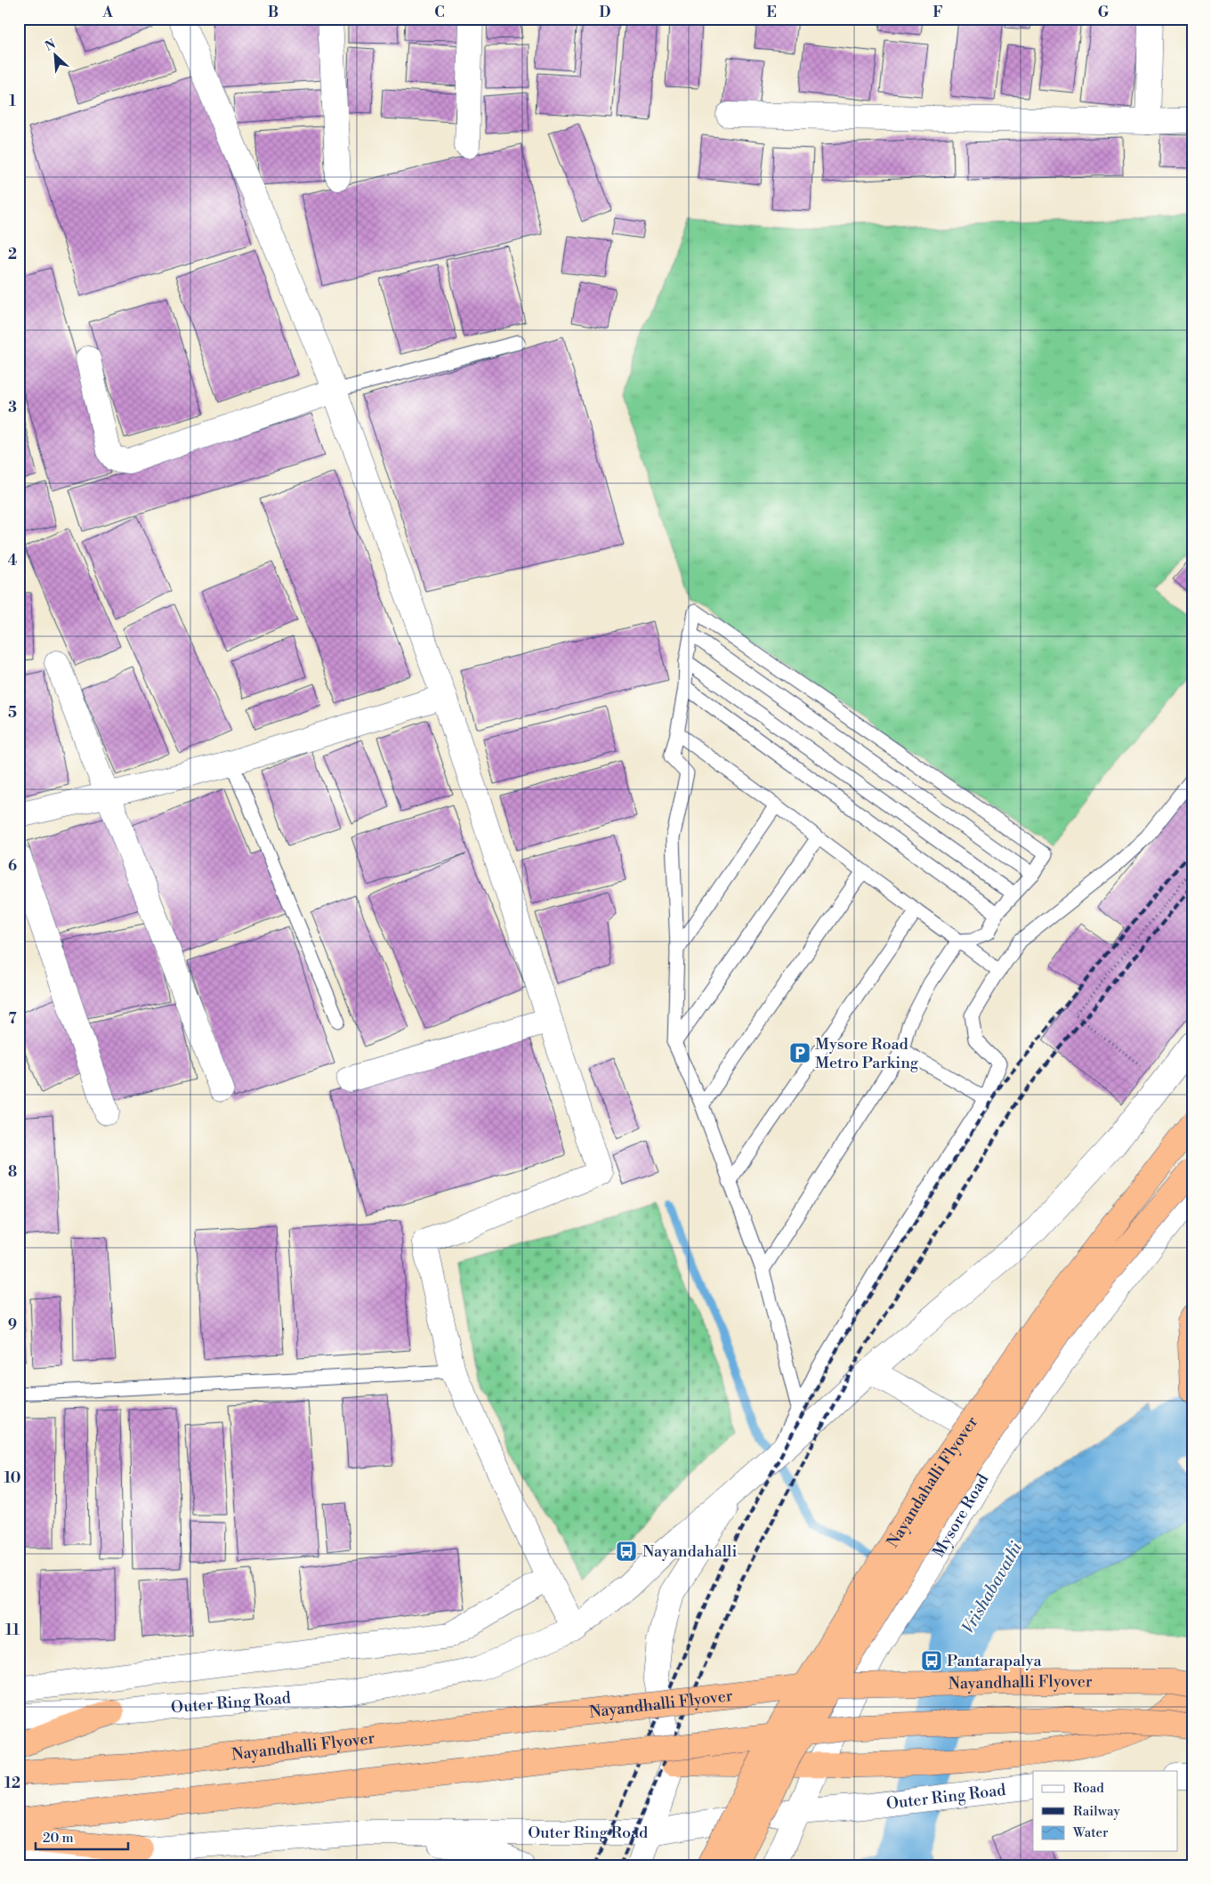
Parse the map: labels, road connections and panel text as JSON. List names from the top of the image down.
{
  "streets": {
    "highway": ["Nayandahalli Flyover", "Nayandhalli Flyover"],
    "street": ["Mysore Road", "Outer Ring Road"]
  },
  "crossings": [
    ["Mysore Road", "Outer Ring Road"]
  ],
  "water": ["Vrishabavathi"],
  "places": {
    "parking": ["Mysore Road Metro Parking"],
    "bus stop": ["Nayandahalli", "Pantarapalya"]
  },
  "legend": ["Road", "Railway", "Water"],
  "scale_bar": "20 m",
  "north": "top left",
  "grid": {
    "columns": [
      "A",
      "B",
      "C",
      "D",
      "E",
      "F",
      "G"
    ],
    "rows": [
      "1",
      "2",
      "3",
      "4",
      "5",
      "6",
      "7",
      "8",
      "9",
      "10",
      "11",
      "12"
    ]
  }
}
